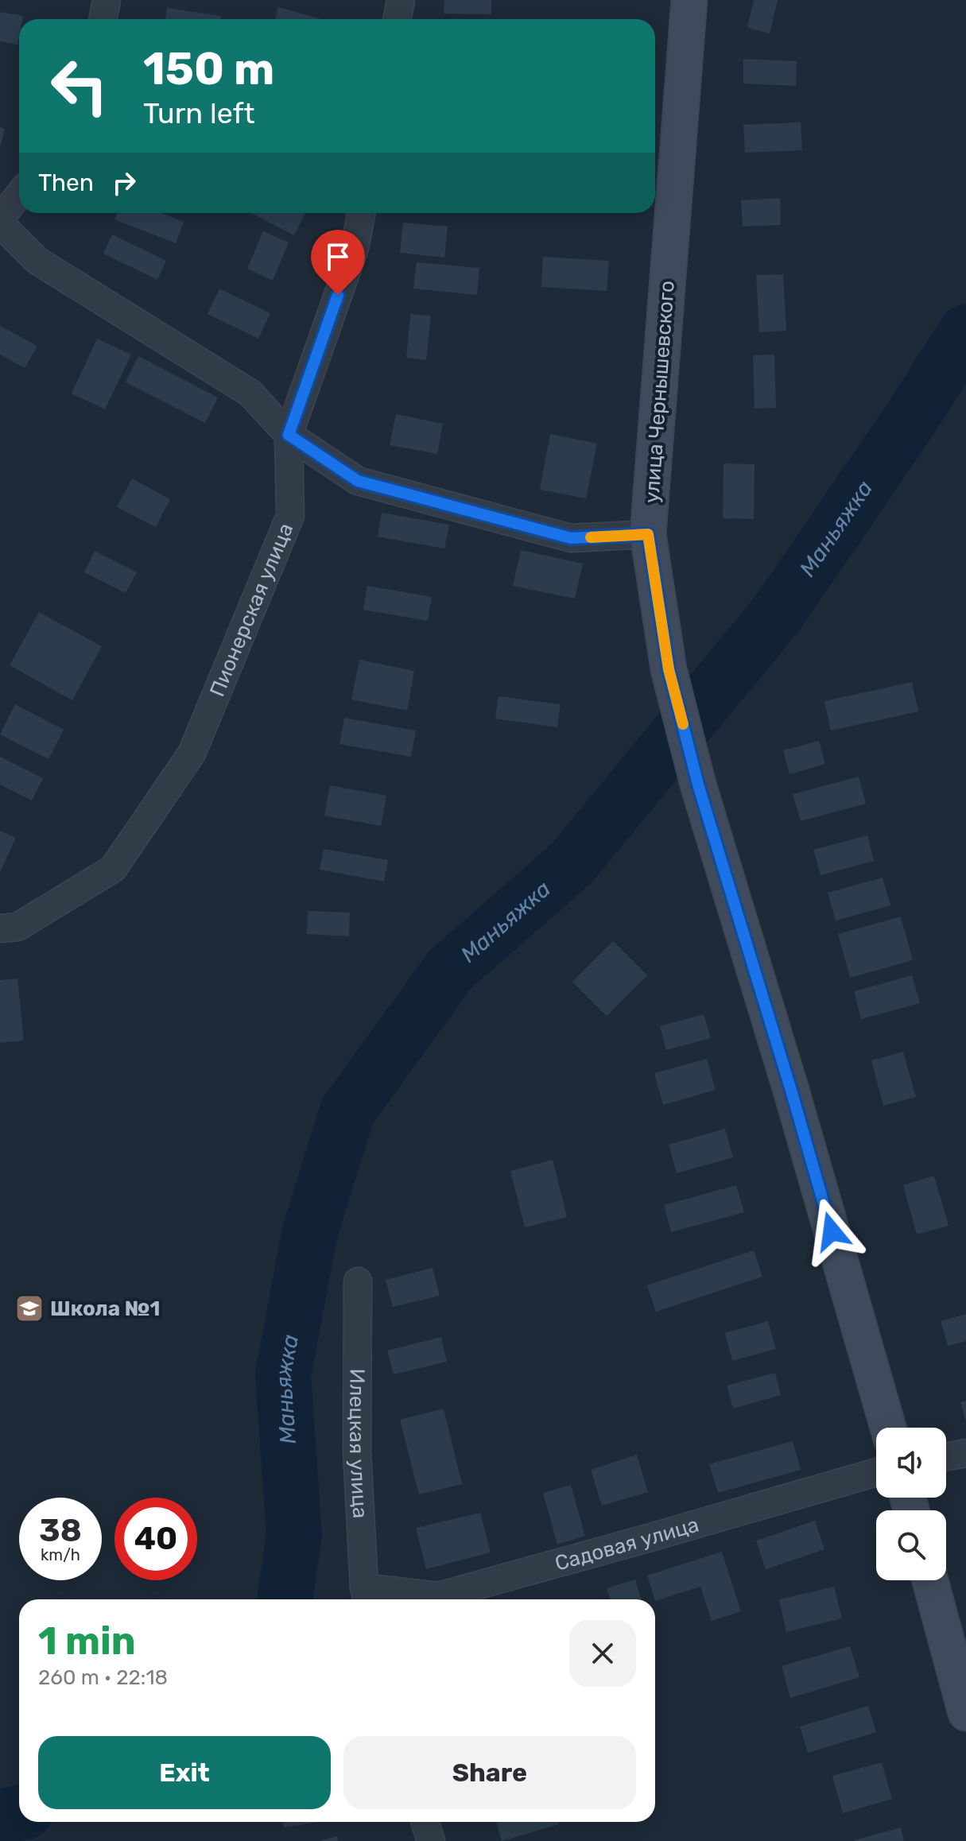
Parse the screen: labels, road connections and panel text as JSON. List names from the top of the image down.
{
  "streets": {
    "street": [
      "улица Чернышевского",
      "Пионерская улица",
      "Илецкая улица",
      "Садовая улица"
    ]
  },
  "crossings": [
    ["Илецкая улица", "Садовая улица"]
  ],
  "water": ["Маньяжка"],
  "places": {
    "school or university": ["Школа №1"]
  },
  "page": {
    "turn": ["150 m", "Turn left"],
    "then": "Then",
    "speed": "38 km/h",
    "limit": "40",
    "heading": ["1 min", "260 m · 22:18"],
    "buttons": ["Exit", "Share"]
  }
}
